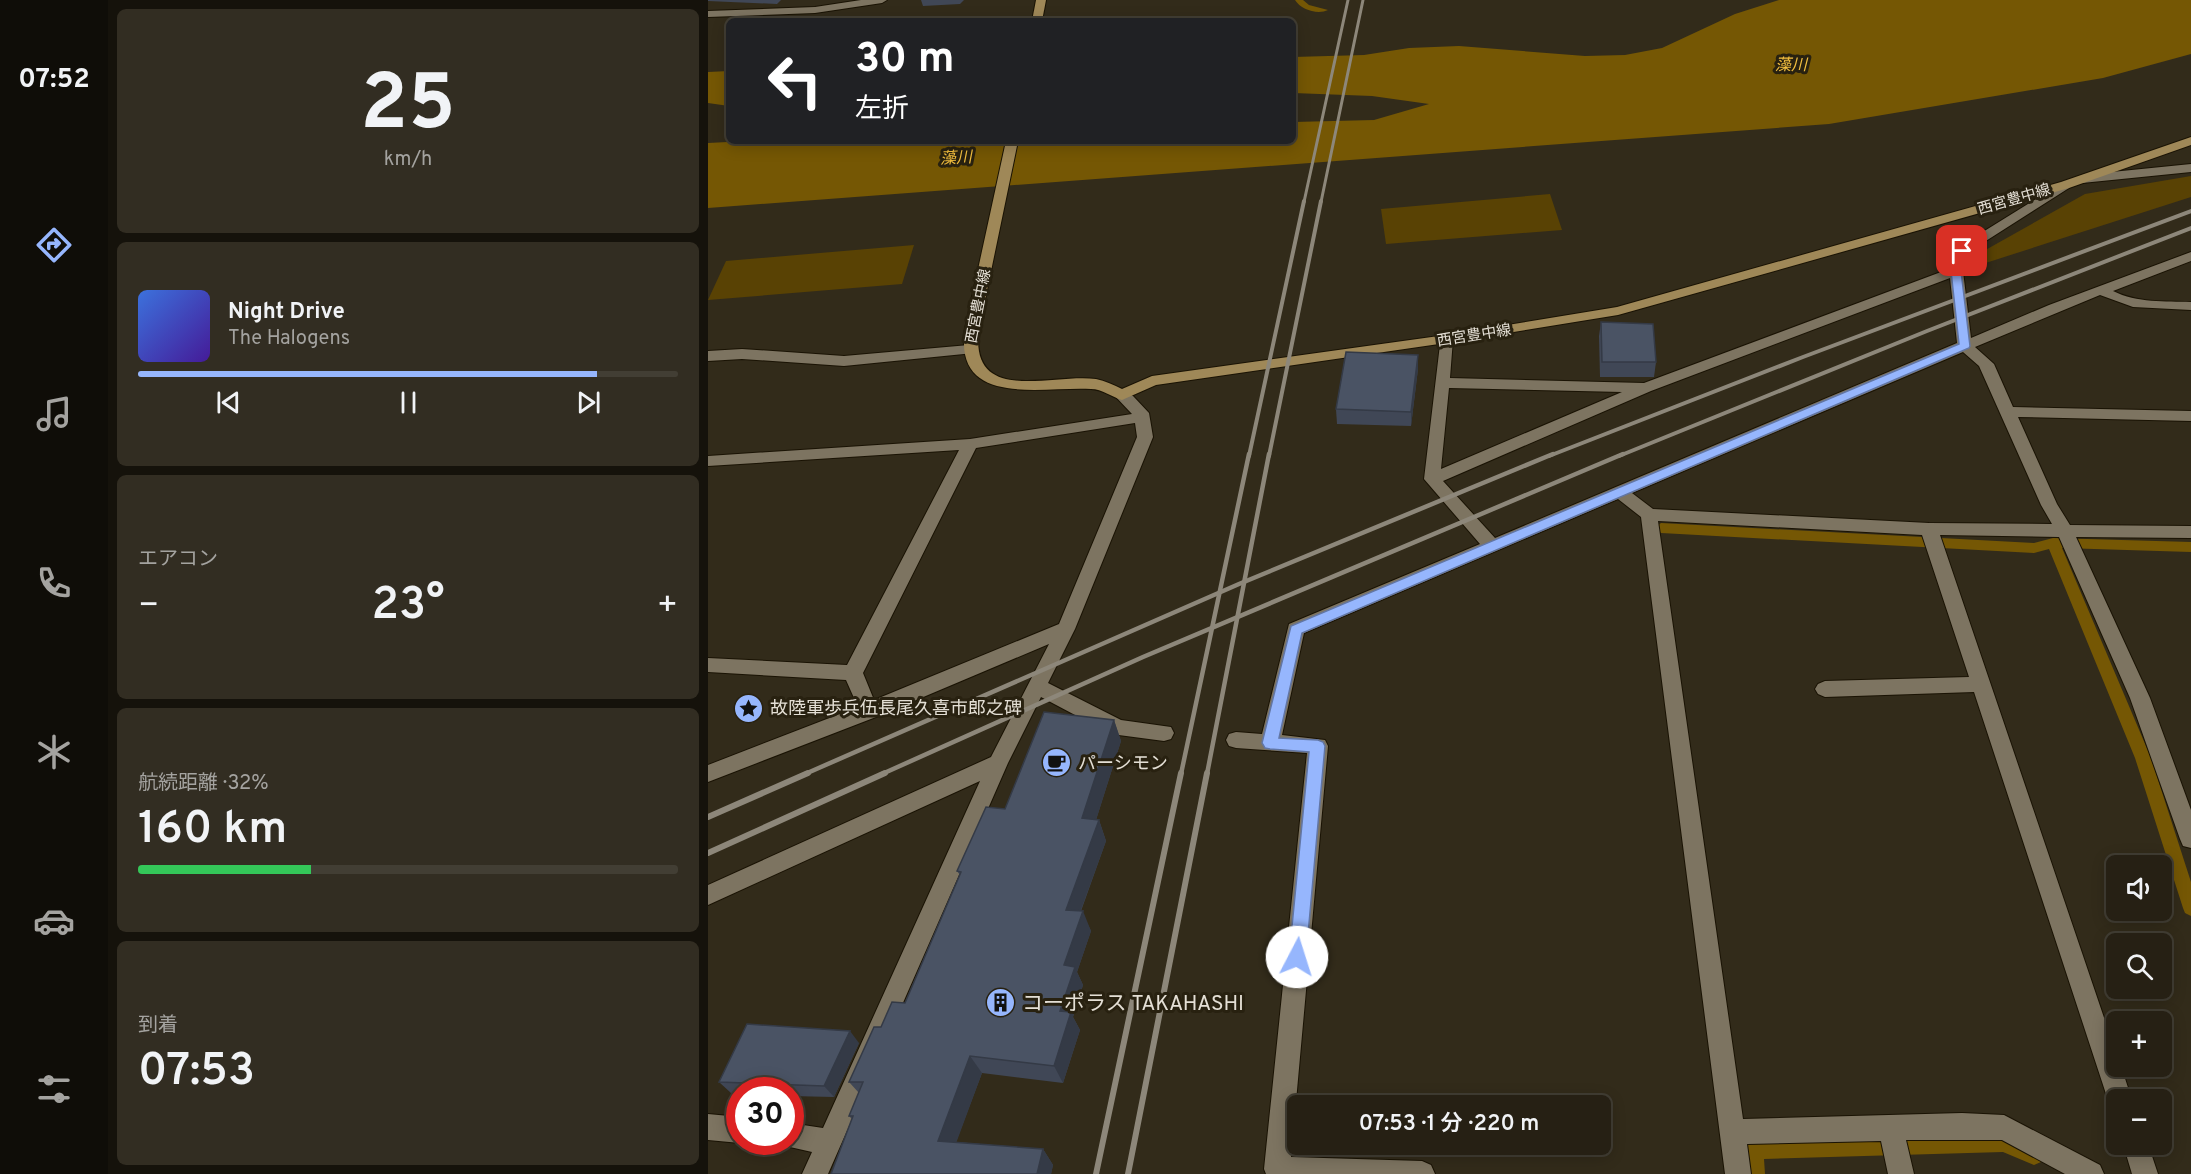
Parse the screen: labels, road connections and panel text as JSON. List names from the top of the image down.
{
  "streets": {
    "main road": ["西宮豊中線"]
  },
  "water": ["藻川"],
  "places": {
    "place": ["故陸軍歩兵伍長尾久喜市郎之碑"],
    "cafe": ["パーシモン"],
    "building": ["コーポラス TAKAHASHI"]
  },
  "page": {
    "tabs": "07:52",
    "tile": [
      ["25", "km/h"],
      "エアコン",
      ["航続距離 · 32%", "160 km"],
      ["到着", "07:53"]
    ],
    "turn": ["30 m", "左折"],
    "song": ["Night Drive", "The Halogens"],
    "heat": ["−", "23°", "+"],
    "map_buttons": ["+", "−"],
    "limit": "30",
    "trip": "07:53 · 1 分 · 220 m"
  }
}
